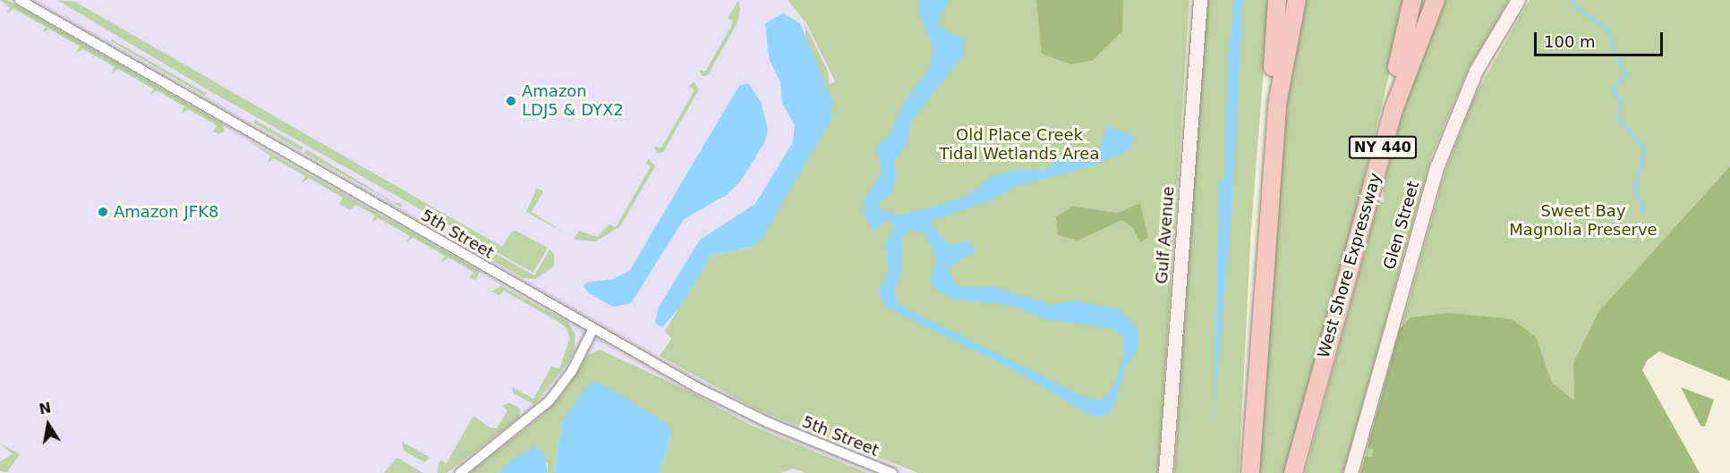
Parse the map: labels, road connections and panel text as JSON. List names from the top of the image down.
{
  "streets": {
    "highway": ["NY 440", "West Shore Expressway"],
    "street": ["Glen Street", "5th Street", "Gulf Avenue"]
  },
  "parks": ["Old Place Creek Tidal Wetlands Area", "Sweet Bay Magnolia Preserve"],
  "places": ["Amazon LDJ5 & DYX2", "Amazon JFK8"],
  "scale_bar": "100 m",
  "north": "top"
}
